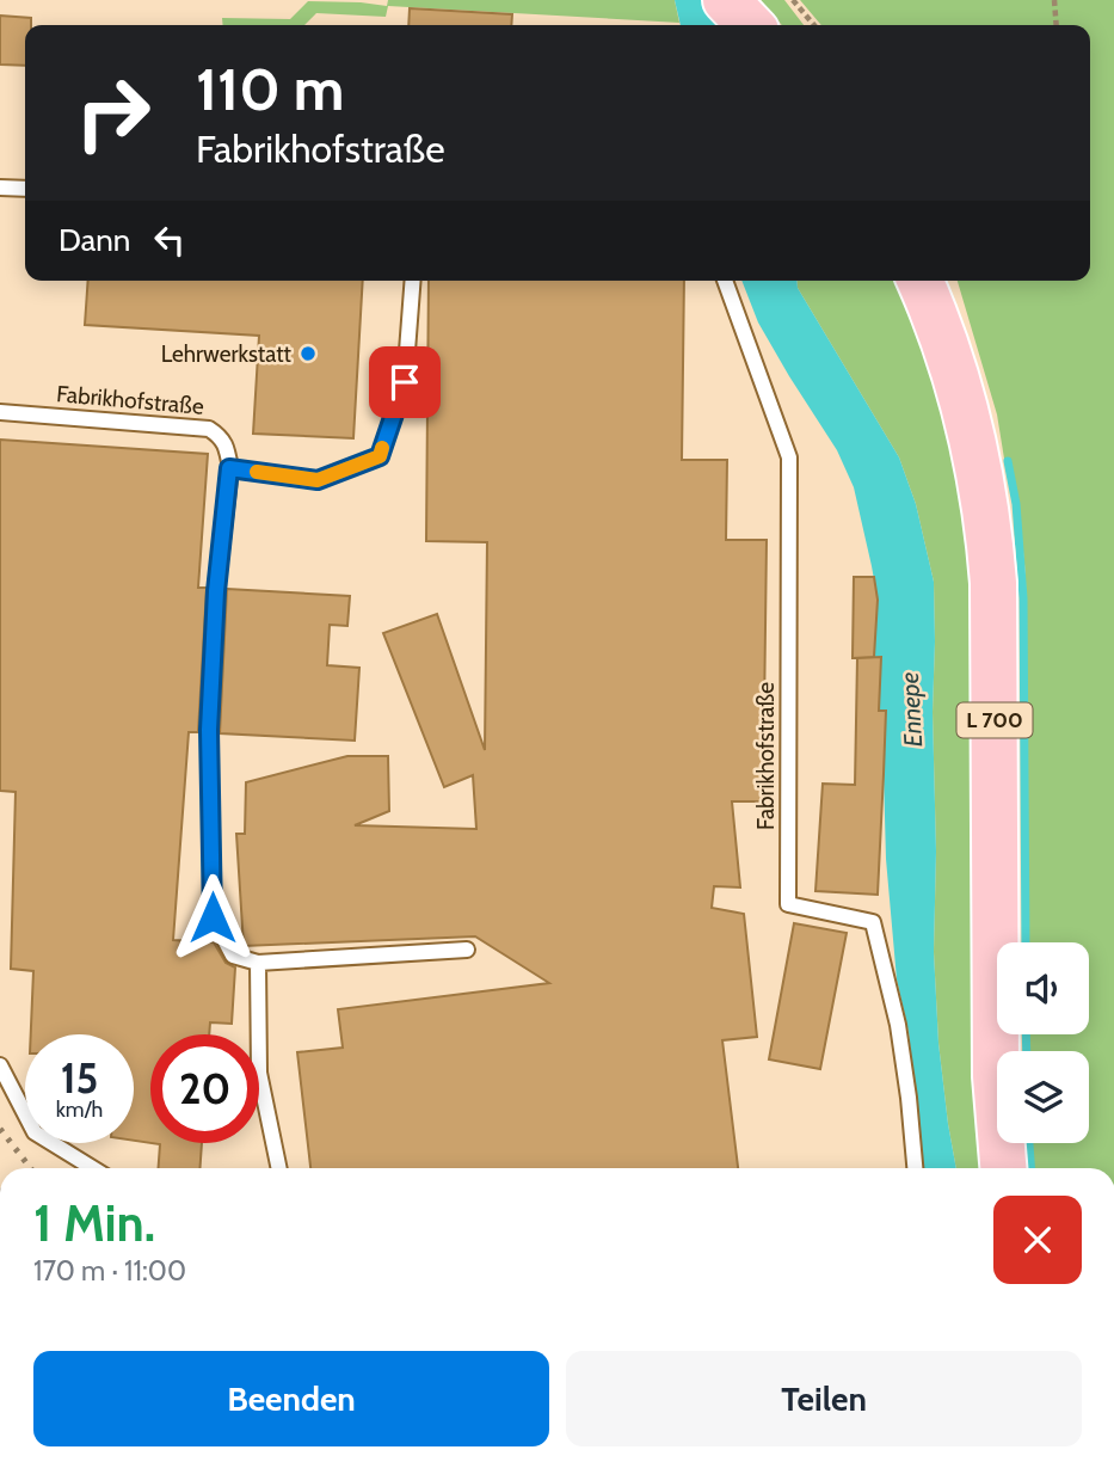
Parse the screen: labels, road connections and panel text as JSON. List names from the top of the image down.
{
  "streets": {
    "main road": ["L 700"],
    "lane": ["Fabrikhofstraße"]
  },
  "water": ["Ennepe"],
  "places": ["Lehrwerkstatt"],
  "page": {
    "turn": ["110 m", "Fabrikhofstraße"],
    "then": "Dann",
    "speed": "15 km/h",
    "limit": "20",
    "heading": ["1 Min.", "170 m · 11:00"],
    "buttons": ["Beenden", "Teilen"]
  }
}
